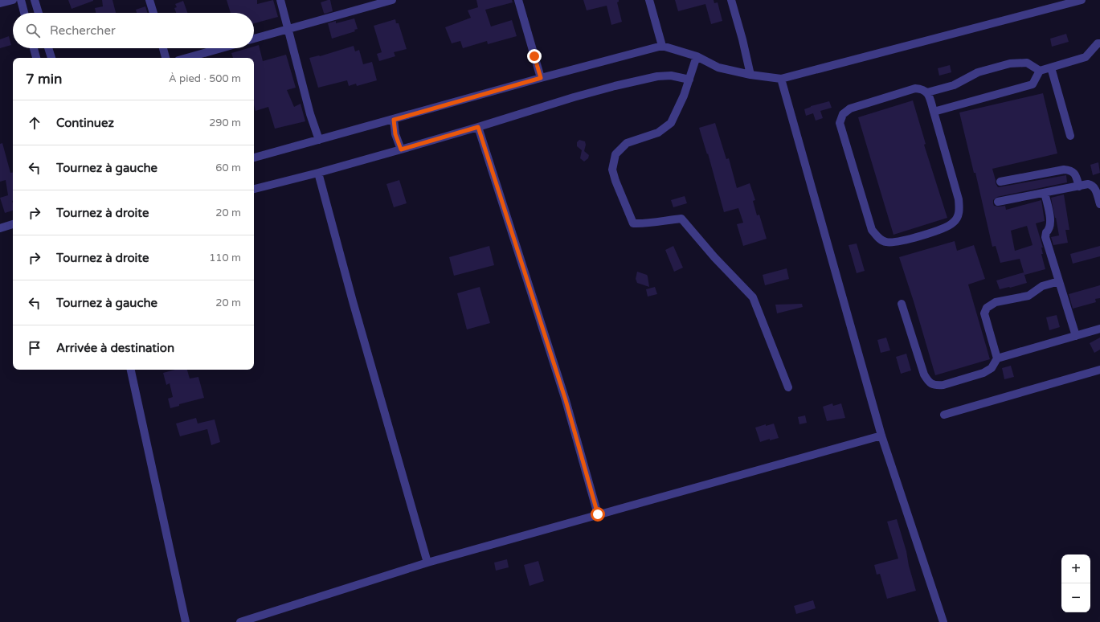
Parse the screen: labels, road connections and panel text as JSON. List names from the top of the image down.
{
  "page": {
    "search": "Rechercher",
    "heading": ["7 min", "À pied · 500 m"],
    "list": [
      ["Continuez", "290 m"],
      ["Tournez à gauche", "60 m"],
      ["Tournez à droite", "20 m"],
      ["Tournez à droite", "110 m"],
      ["Tournez à gauche", "20 m"],
      "Arrivée à destination"
    ],
    "map_buttons": ["+", "−"]
  }
}
